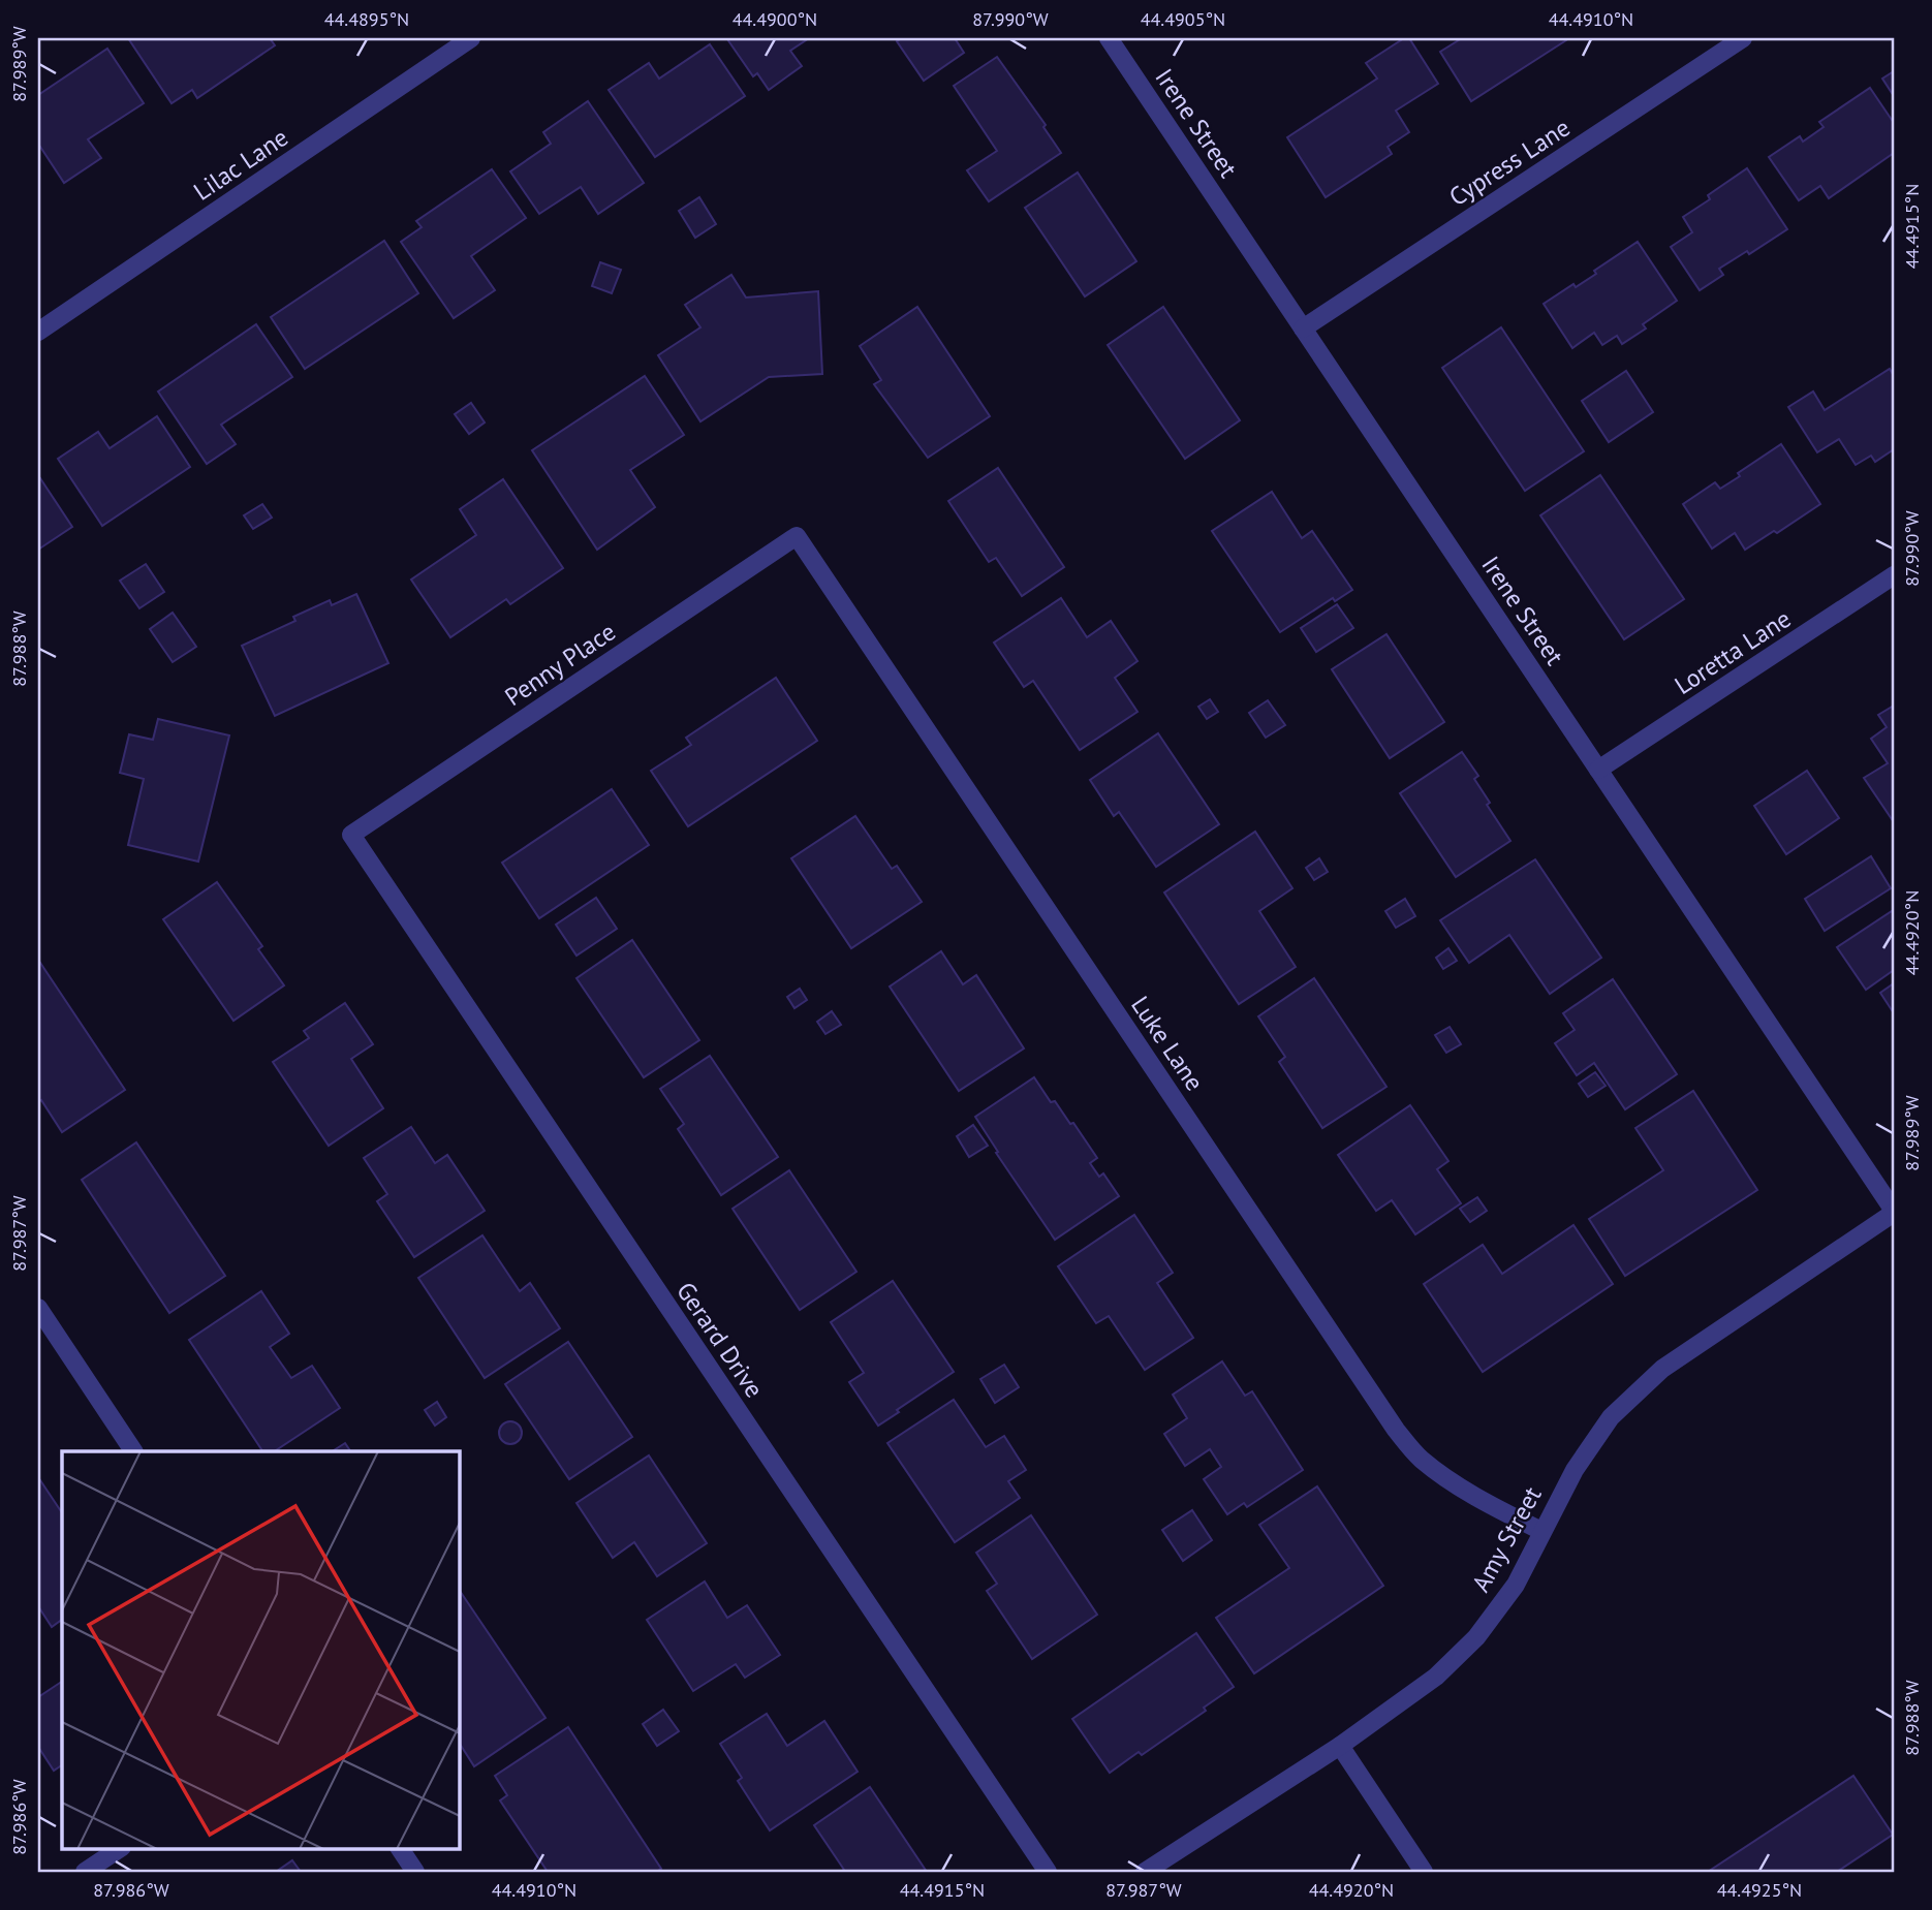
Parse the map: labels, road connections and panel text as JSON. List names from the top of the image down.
{
  "streets": {
    "street": [
      "Irene Street",
      "Cypress Lane",
      "Lilac Lane",
      "Loretta Lane",
      "Penny Place",
      "Luke Lane",
      "Gerard Drive",
      "Amy Street"
    ]
  },
  "crossings": [
    ["Irene Street", "Cypress Lane"],
    ["Irene Street", "Loretta Lane"],
    ["Irene Street", "Amy Street"],
    ["Penny Place", "Luke Lane"],
    ["Penny Place", "Gerard Drive"],
    ["Luke Lane", "Amy Street"]
  ],
  "coordinates": [
    "44.4895°N",
    "44.4900°N",
    "87.990°W",
    "44.4905°N",
    "44.4910°N",
    "87.989°W",
    "44.4915°N",
    "87.988°W",
    "44.4920°N",
    "87.987°W",
    "87.986°W",
    "44.4925°N"
  ]
}
